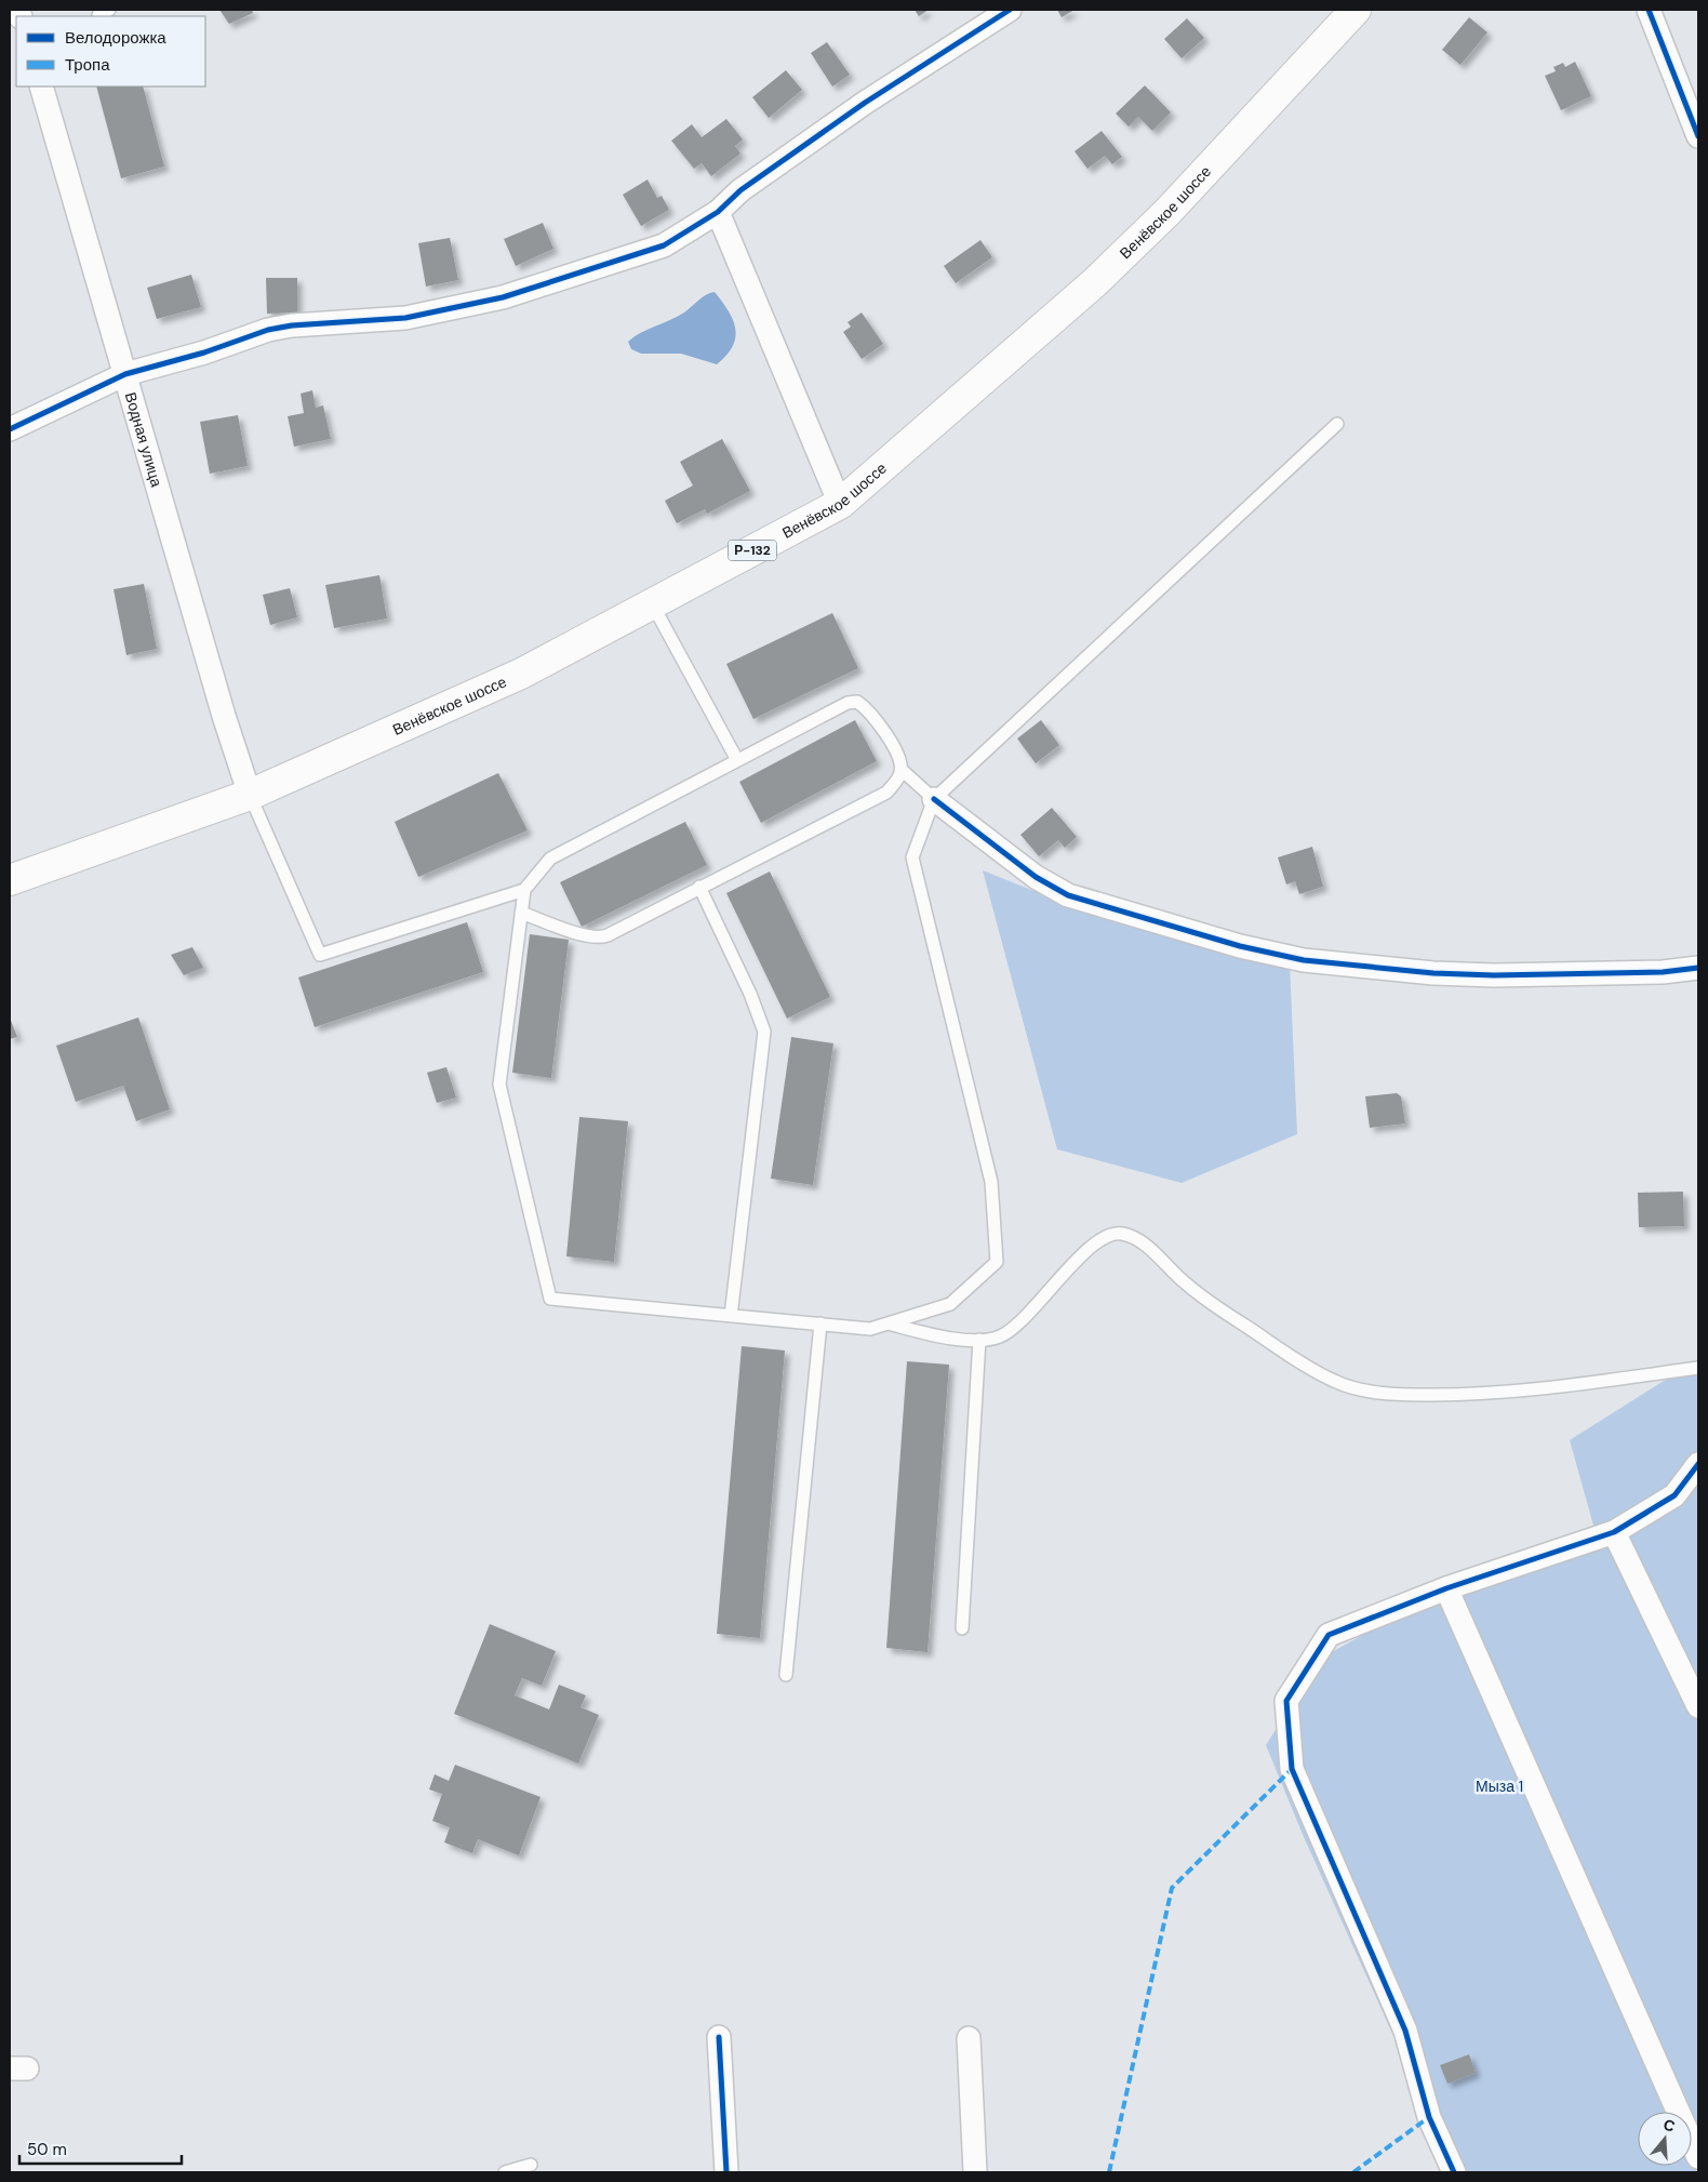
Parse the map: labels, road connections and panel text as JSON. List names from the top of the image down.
{
  "streets": {
    "main road": ["Венёвское шоссе", "Р-132"],
    "street": ["Водная улица"]
  },
  "crossings": [
    ["Венёвское шоссе", "Водная улица"]
  ],
  "parks": ["Мыза 1"],
  "legend": ["Велодорожка", "Тропа"],
  "scale_bar": "50 m",
  "north": "top"
}
